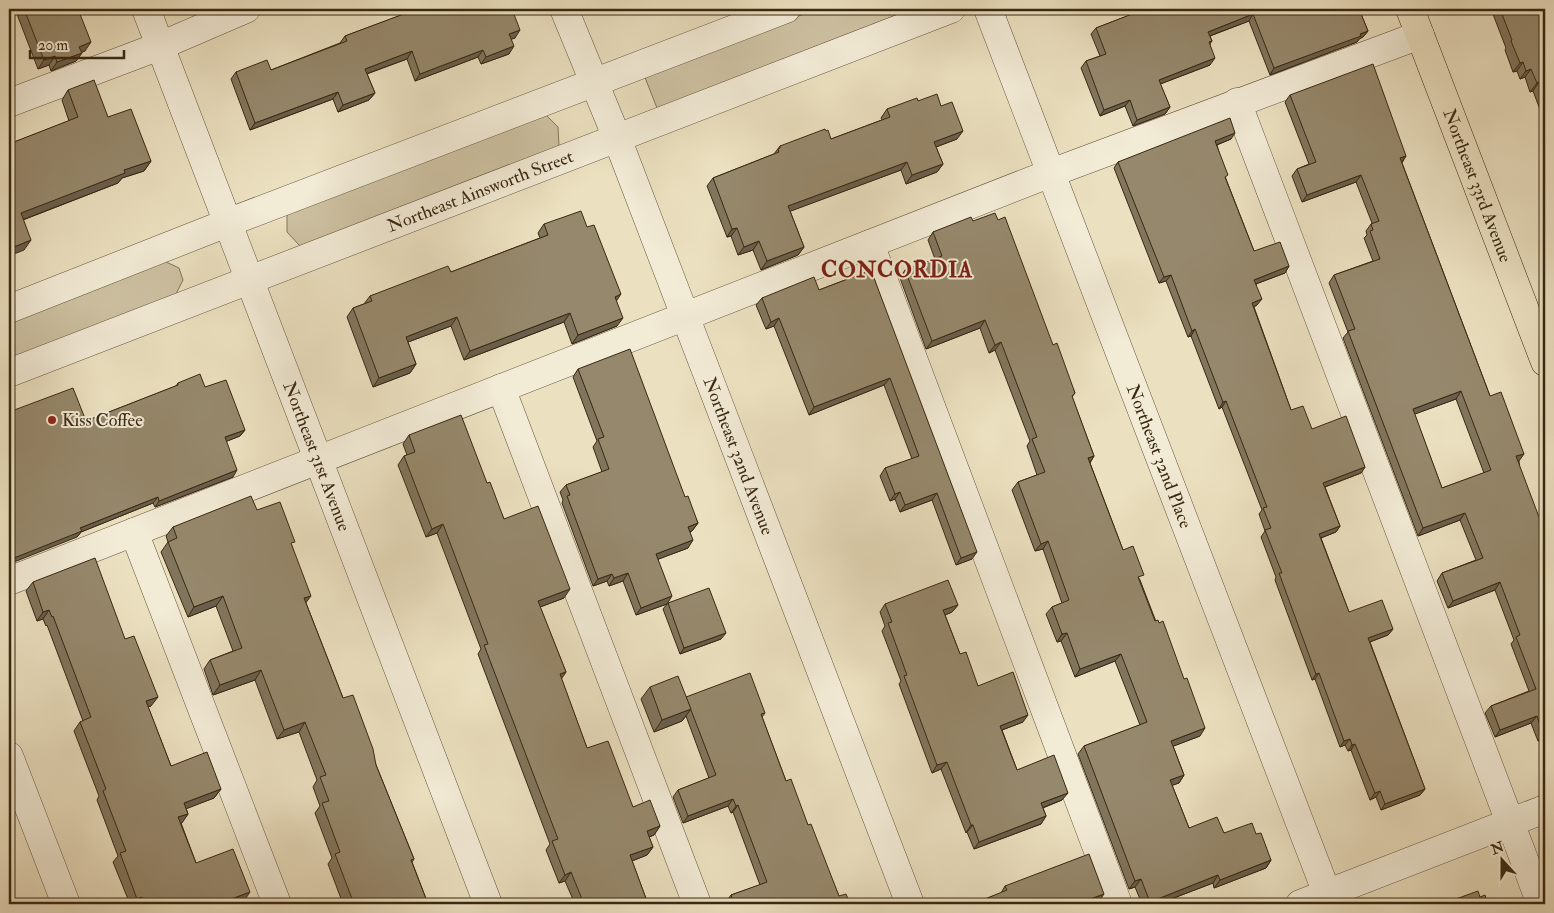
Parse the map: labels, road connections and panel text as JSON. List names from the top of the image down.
{
  "streets": {
    "main road": ["Northeast 33rd Avenue"],
    "street": [
      "Northeast Ainsworth Street",
      "Northeast 31st Avenue",
      "Northeast 32nd Avenue",
      "Northeast 32nd Place"
    ]
  },
  "crossings": [
    ["Northeast Ainsworth Street", "Northeast 31st Avenue"],
    ["Northeast Ainsworth Street", "Northeast 32nd Avenue"]
  ],
  "districts": ["CONCORDIA"],
  "places": ["Kiss Coffee"],
  "scale_bar": "20 m",
  "north": "top"
}
